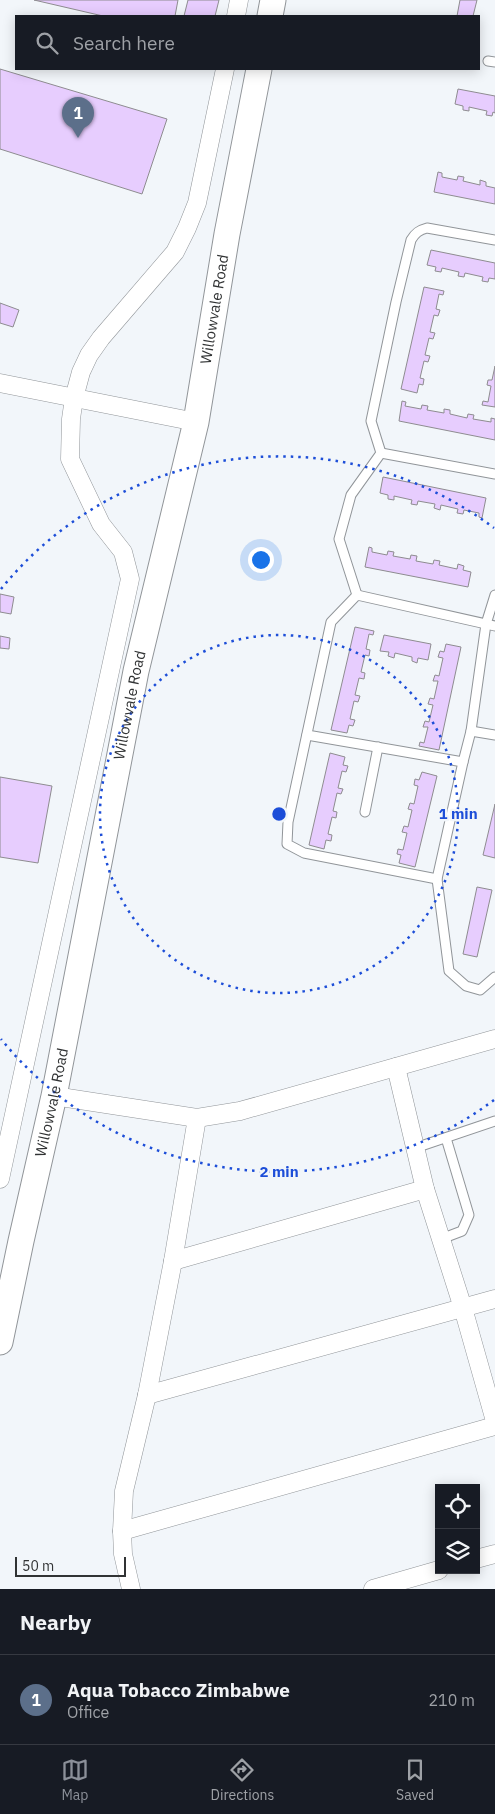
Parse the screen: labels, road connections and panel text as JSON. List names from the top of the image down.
{
  "streets": {
    "main road": ["Willowvale Road"]
  },
  "scale_bar": "50 m",
  "page": {
    "search": "Search here",
    "pins": "1",
    "scale": "50 m",
    "heading": "Nearby",
    "list": [
      {
        "mark": "1",
        "name": "Aqua Tobacco Zimbabwe",
        "note": "Office",
        "value": "210 m"
      }
    ],
    "nav": ["Map", "Directions", "Saved"]
  },
  "rings": ["1 min", "2 min"]
}
